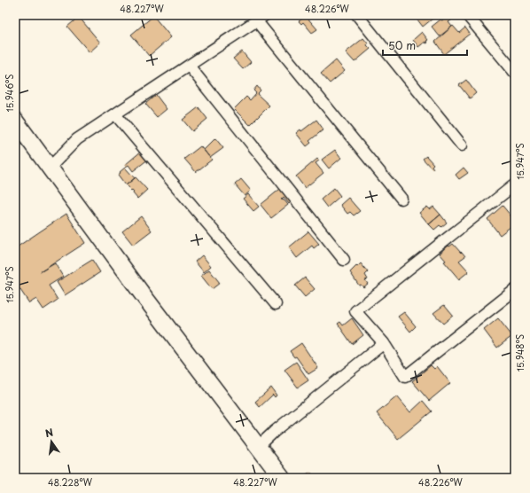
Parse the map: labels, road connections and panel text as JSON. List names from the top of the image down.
{
  "scale_bar": "50 m",
  "north": "top",
  "coordinates": [
    "48.227°W",
    "48.226°W",
    "15.946°S",
    "15.947°S",
    "15.948°S",
    "48.228°W"
  ]
}
